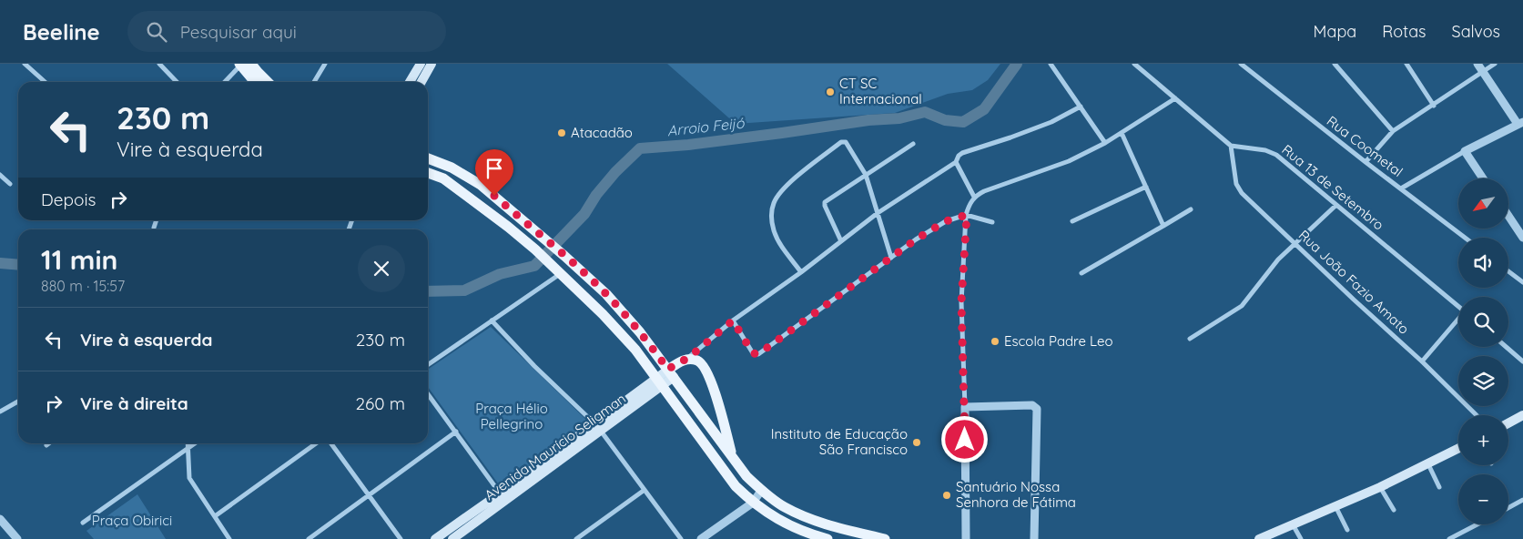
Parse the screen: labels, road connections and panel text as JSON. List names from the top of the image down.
{
  "streets": {
    "main road": ["Avenida Maurício Seligman"],
    "street": ["Rua Coometal", "Rua 13 de Setembro", "Rua João Fazio Amato"]
  },
  "crossings": [
    ["Rua 13 de Setembro", "Rua João Fazio Amato"]
  ],
  "water": ["Arroio Feijó"],
  "parks": ["Praça Hélio Pellegrino", "Praça Obirici"],
  "places": [
    "CT SC Internacional",
    "Atacadão",
    "Escola Padre Leo",
    "Instituto de Educação São Francisco",
    "Santuário Nossa Senhora de Fátima"
  ],
  "north": "bottom left",
  "page": {
    "header": "Beeline",
    "search": "Pesquisar aqui",
    "nav": ["Mapa", "Rotas", "Salvos"],
    "turn": ["230 m", "Vire à esquerda"],
    "then": "Depois",
    "map_buttons": ["+", "−"],
    "heading": ["11 min", "880 m · 15:57"],
    "list": [
      {
        "name": "Vire à esquerda",
        "value": "230 m"
      },
      {
        "name": "Vire à direita",
        "value": "260 m"
      }
    ]
  }
}
